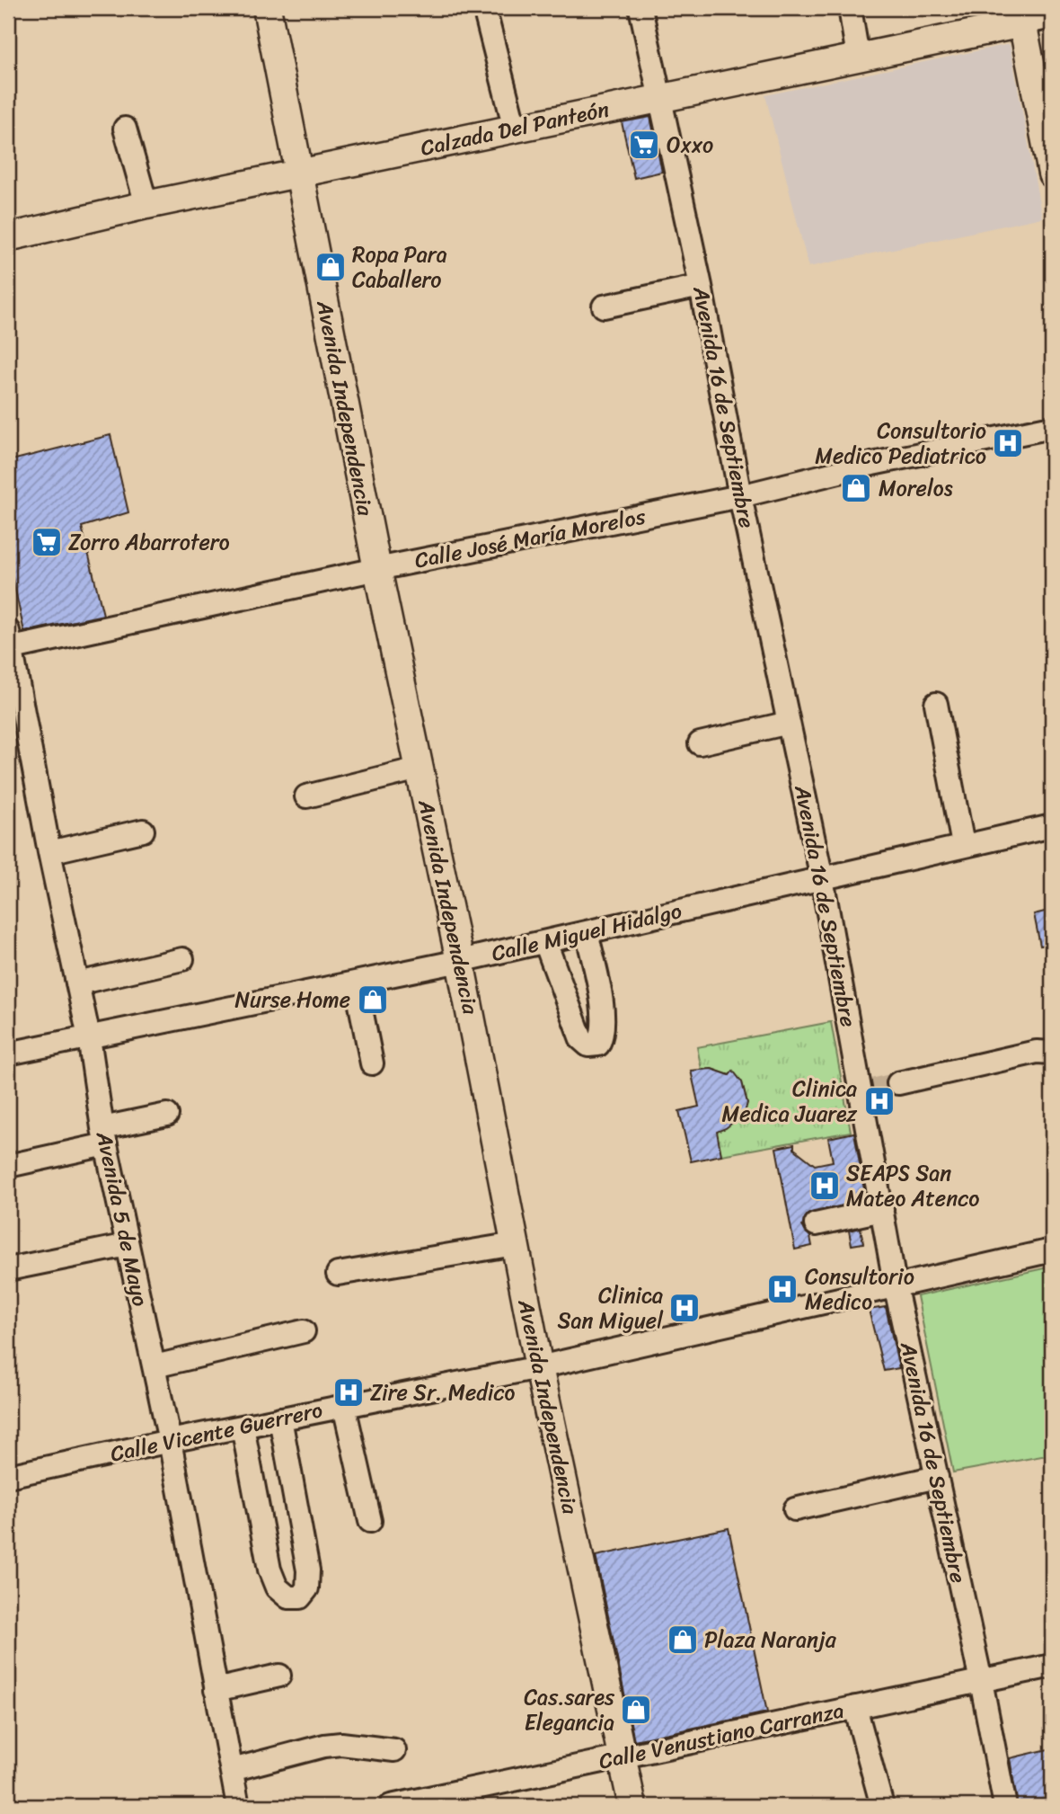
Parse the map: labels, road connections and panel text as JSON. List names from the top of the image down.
{
  "streets": {
    "main road": ["Calzada Del Panteón", "Avenida Independencia"],
    "street": [
      "Avenida 16 de Septiembre",
      "Calle José María Morelos",
      "Calle Miguel Hidalgo",
      "Avenida 5 de Mayo",
      "Calle Vicente Guerrero",
      "Calle Venustiano Carranza"
    ]
  },
  "crossings": [
    ["Calzada Del Panteón", "Avenida 16 de Septiembre"],
    ["Calzada Del Panteón", "Avenida Independencia"],
    ["Avenida 16 de Septiembre", "Calle José María Morelos"],
    ["Avenida 16 de Septiembre", "Calle Miguel Hidalgo"],
    ["Avenida 16 de Septiembre", "Calle Vicente Guerrero"],
    ["Avenida 16 de Septiembre", "Calle Venustiano Carranza"],
    ["Avenida Independencia", "Calle José María Morelos"],
    ["Avenida Independencia", "Calle Miguel Hidalgo"],
    ["Avenida Independencia", "Calle Vicente Guerrero"],
    ["Avenida Independencia", "Calle Venustiano Carranza"],
    ["Calle José María Morelos", "Avenida 5 de Mayo"],
    ["Calle Miguel Hidalgo", "Avenida 5 de Mayo"],
    ["Avenida 5 de Mayo", "Calle Vicente Guerrero"]
  ],
  "places": {
    "supermarket": ["Oxxo", "Zorro Abarrotero"],
    "shop": [
      "Ropa Para Caballero",
      "Morelos",
      "Nurse Home",
      "Plaza Naranja",
      "Cas.sares Elegancia"
    ],
    "hospital": [
      "Consultorio Medico Pediatrico",
      "Clinica Medica Juarez",
      "SEAPS San Mateo Atenco",
      "Consultorio Medico",
      "Clinica San Miguel",
      "Zire Sr. Medico"
    ]
  }
}
